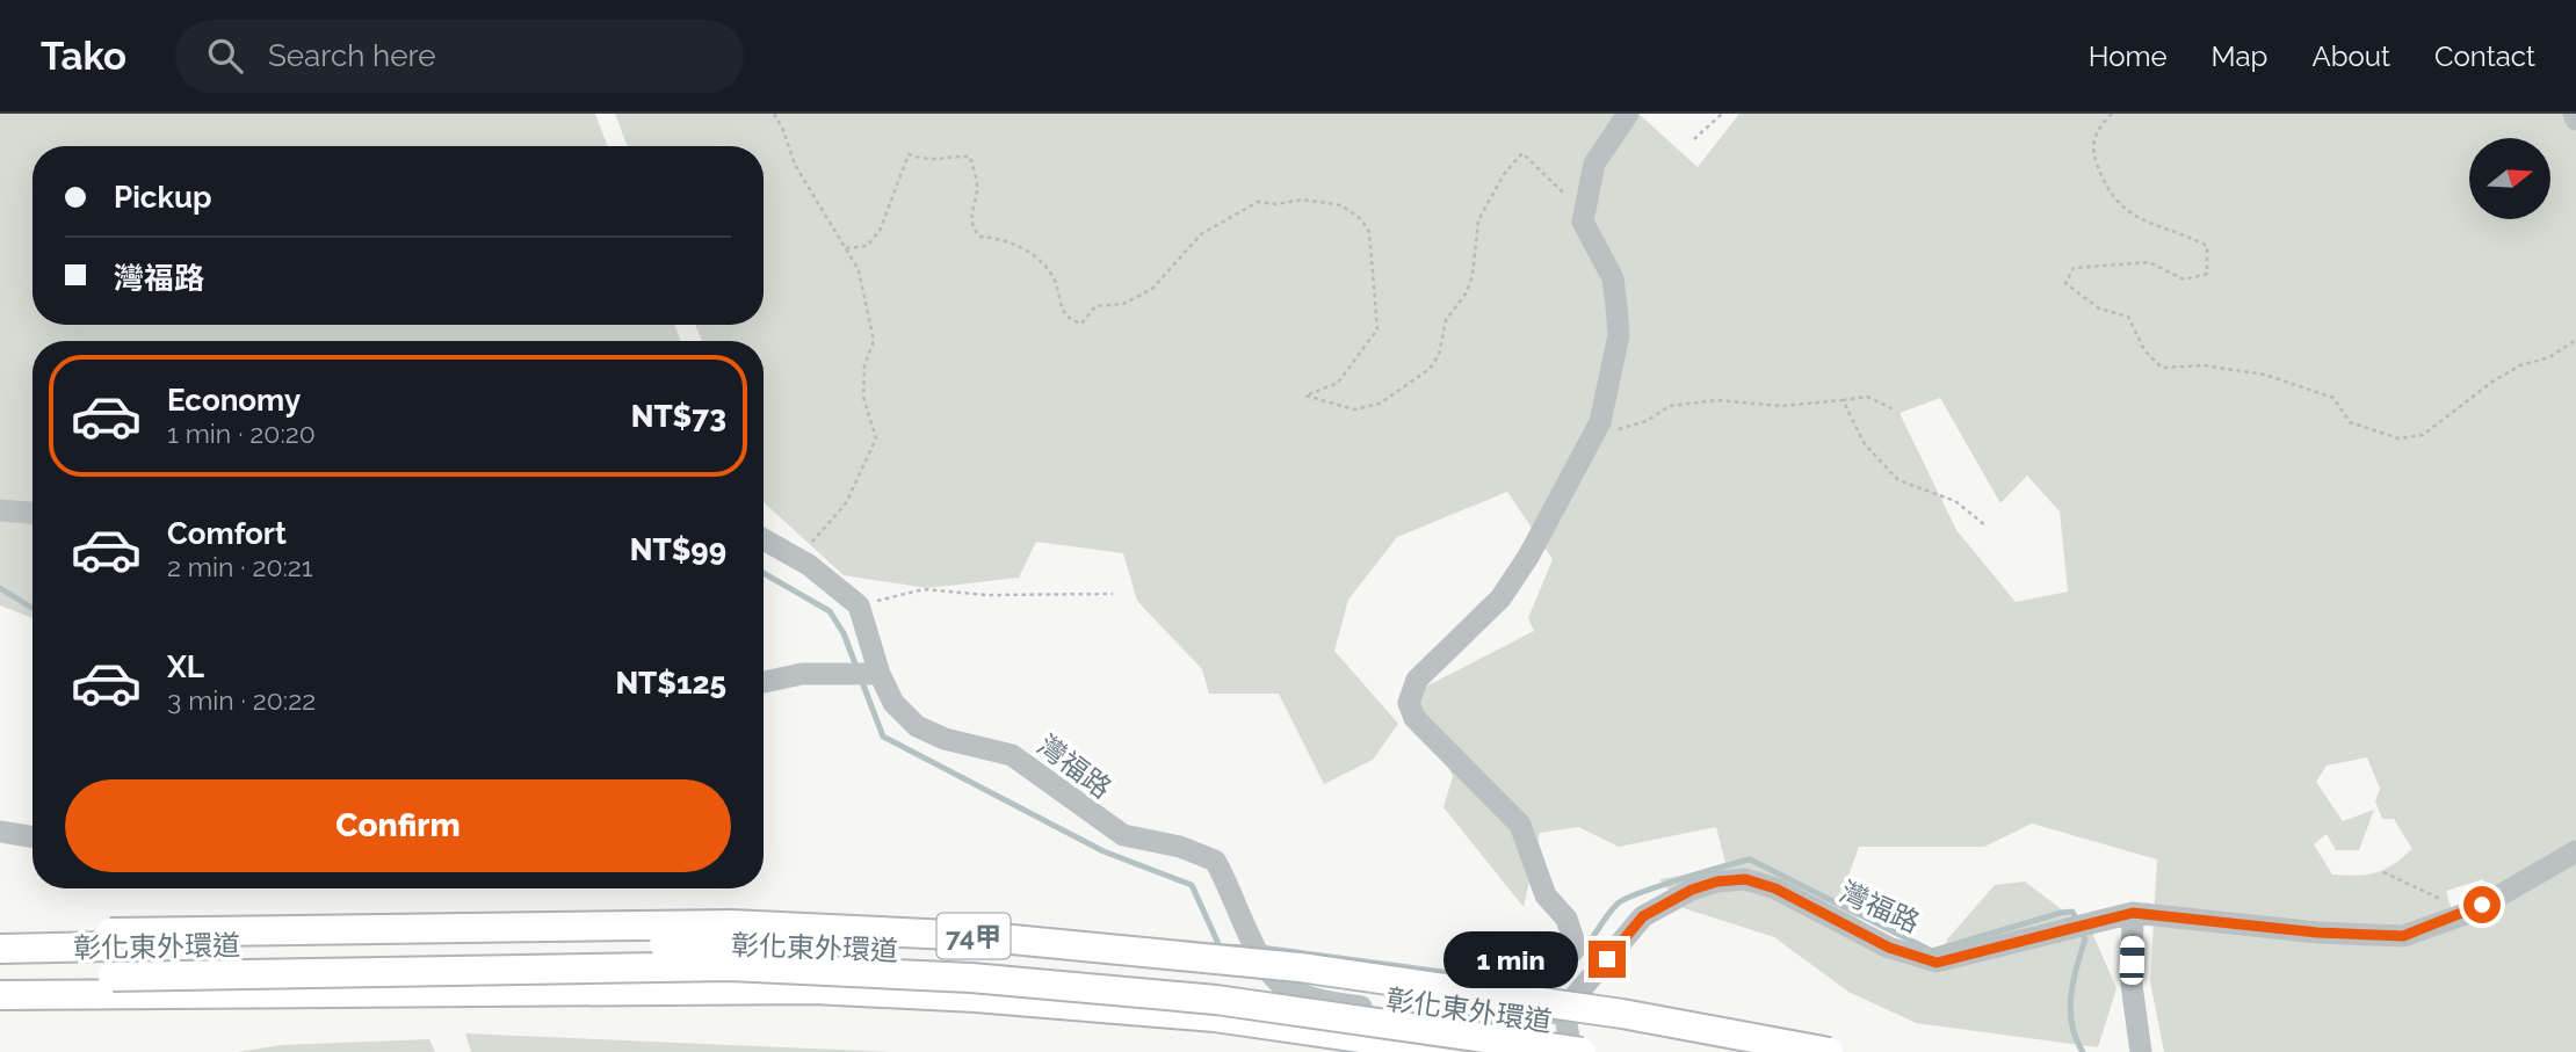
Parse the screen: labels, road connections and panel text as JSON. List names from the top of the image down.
{
  "streets": {
    "main road": ["74甲", "彰化東外環道"],
    "street": ["灣福路"]
  },
  "crossings": [
    ["74甲", "彰化東外環道"]
  ],
  "north": "right",
  "page": {
    "header": "Tako",
    "search": "Search here",
    "nav": [
      "Home",
      "Map",
      "About",
      "Contact"
    ],
    "banner": ["Pickup", "灣福路"],
    "list": [
      {
        "name": "Economy",
        "note": "1 min · 20:20",
        "value": "NT$73"
      },
      {
        "name": "Comfort",
        "note": "2 min · 20:21",
        "value": "NT$99"
      },
      {
        "name": "XL",
        "note": "3 min · 20:22",
        "value": "NT$125"
      }
    ],
    "buttons": "Confirm",
    "bubble": "1 min"
  }
}
